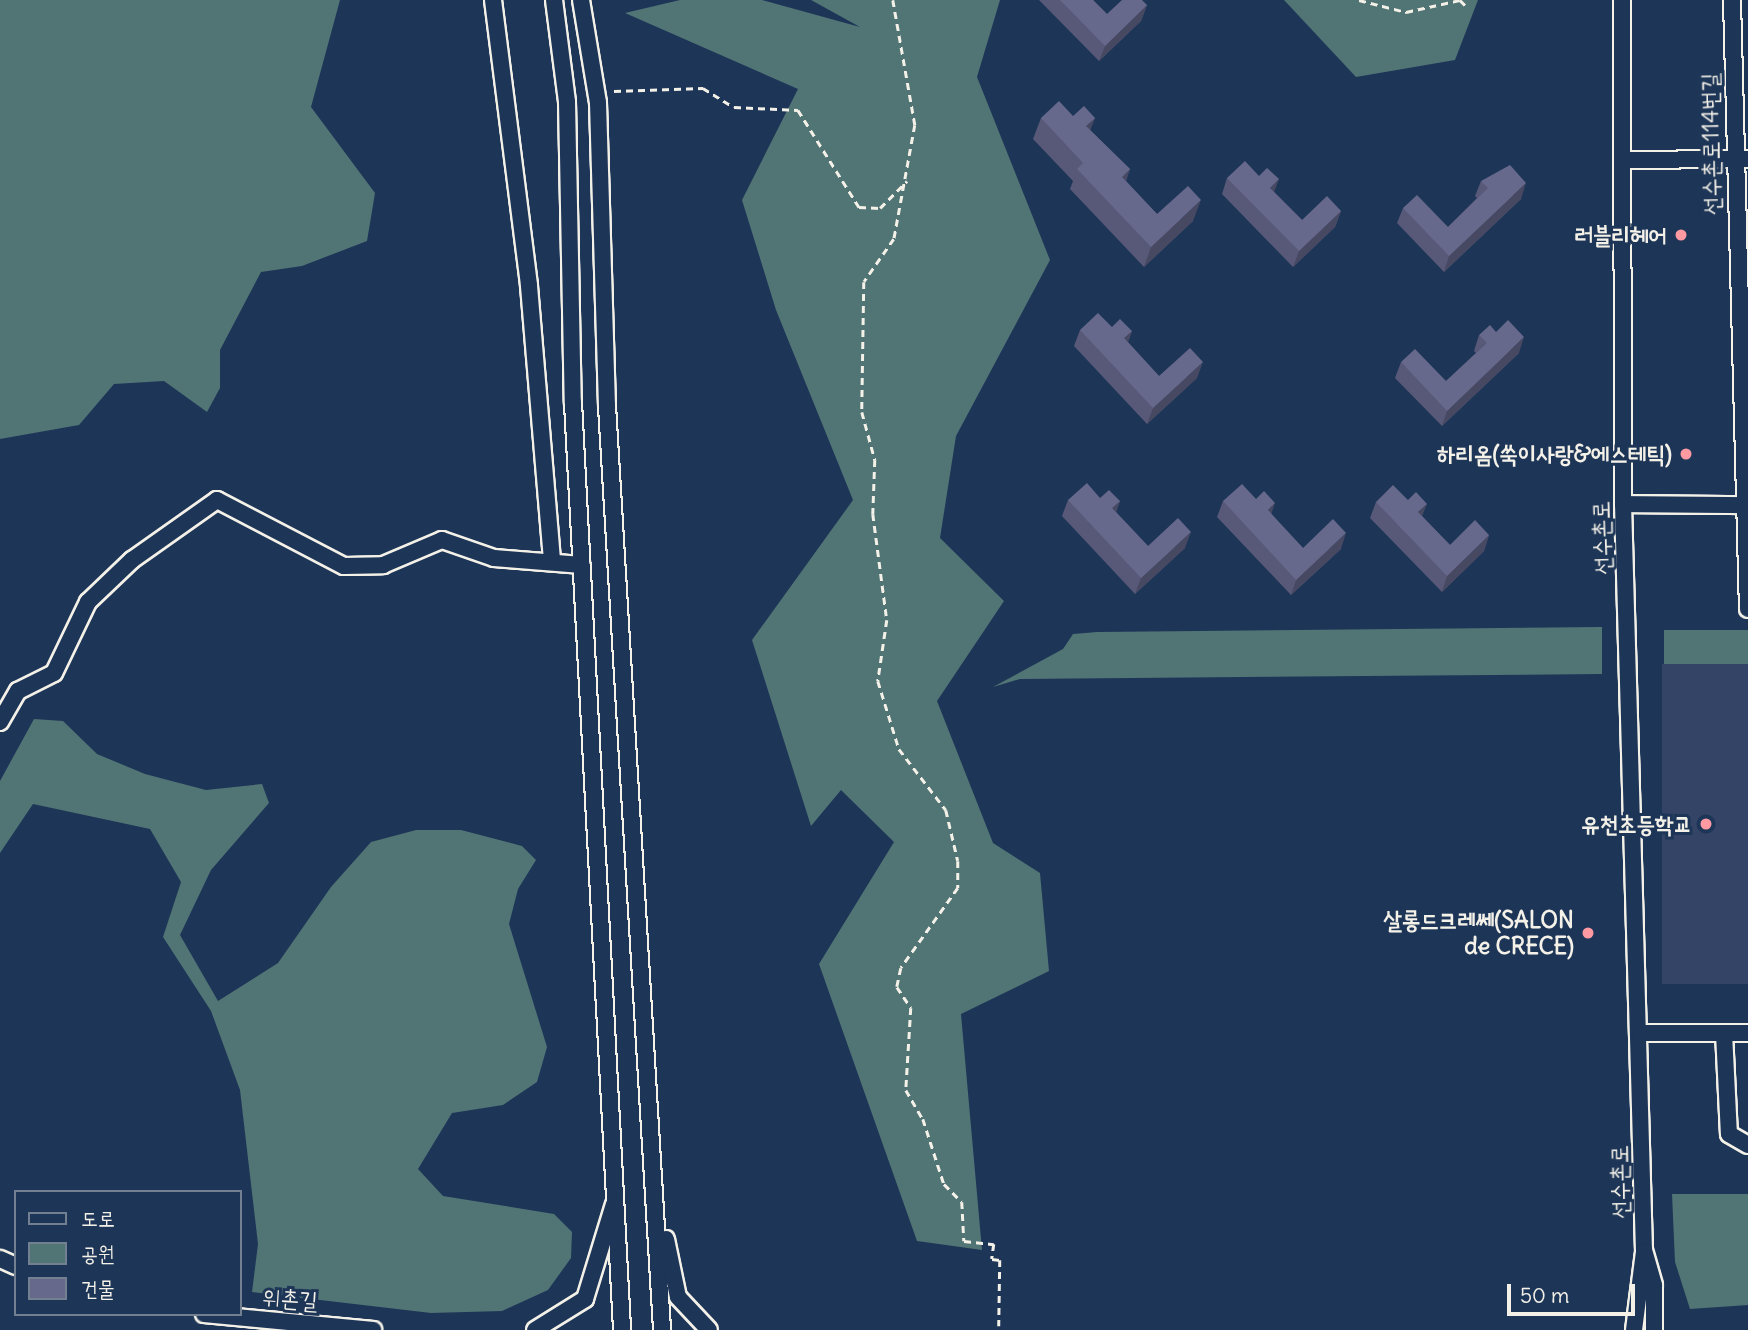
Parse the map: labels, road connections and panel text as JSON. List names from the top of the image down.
{
  "streets": {
    "street": ["선수촌로114번길", "선수촌로", "위촌길"]
  },
  "places": [
    "러블리헤어",
    "하리옴(쑥이사랑&에스테틱)",
    "유천초등학교",
    "살롱드크레쎄(SALON de CRECE)"
  ],
  "legend": ["도로", "공원", "건물"],
  "scale_bar": "50 m"
}
